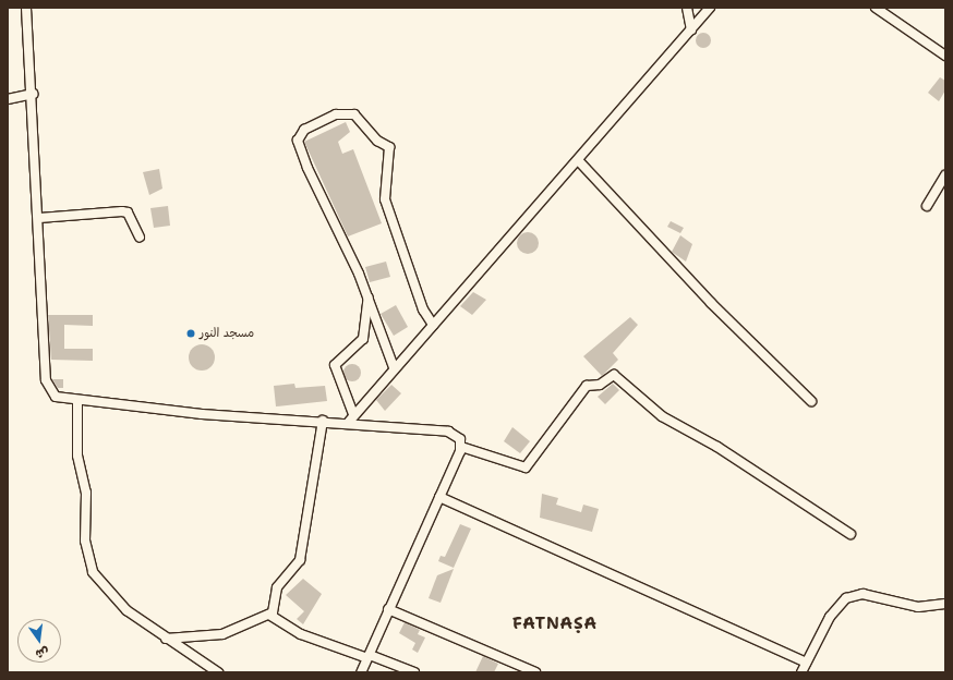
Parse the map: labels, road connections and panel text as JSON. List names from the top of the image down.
{
  "districts": ["FATNAṢA"],
  "places": ["مسجد النور"],
  "north": "bottom"
}
